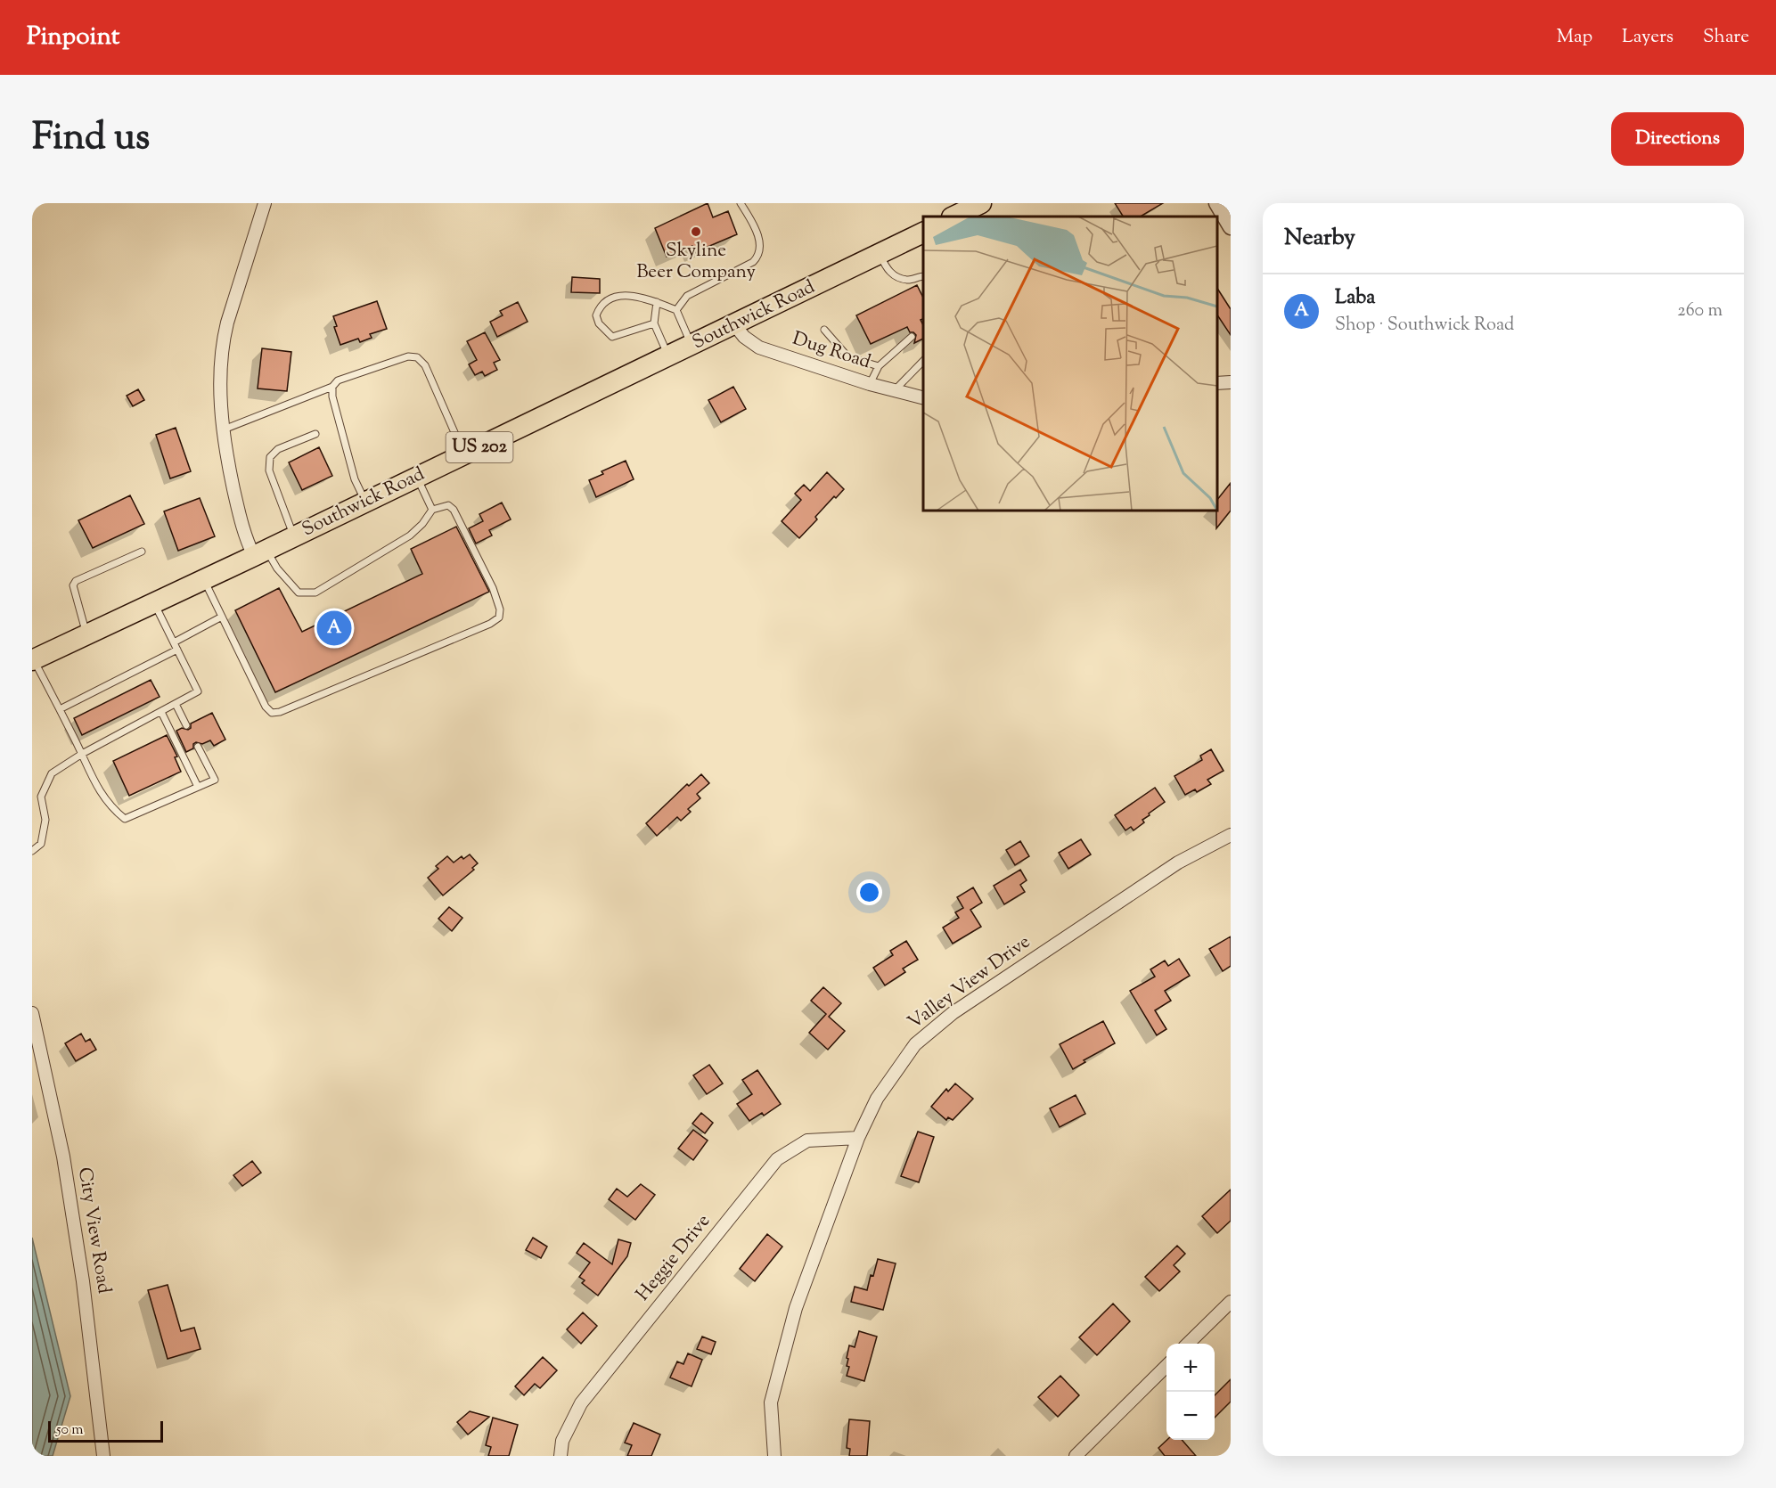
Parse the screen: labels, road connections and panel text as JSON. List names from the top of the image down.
{
  "streets": {
    "highway": ["Southwick Road", "US 202"],
    "street": [
      "Dug Road",
      "Valley View Drive",
      "City View Road",
      "Heggie Drive"
    ]
  },
  "crossings": [
    ["Southwick Road", "Dug Road"],
    ["Valley View Drive", "Heggie Drive"]
  ],
  "places": ["Skyline Beer Company"],
  "scale_bar": "50 m",
  "page": {
    "header": "Pinpoint",
    "nav": ["Map", "Layers", "Share"],
    "title": "Find us",
    "buttons": "Directions",
    "heading": "Nearby",
    "list": [
      {
        "mark": "A",
        "name": "Laba",
        "note": "Shop · Southwick Road",
        "value": "260 m"
      }
    ],
    "pins": "A",
    "map_buttons": ["+", "−"],
    "scale": "50 m"
  }
}
